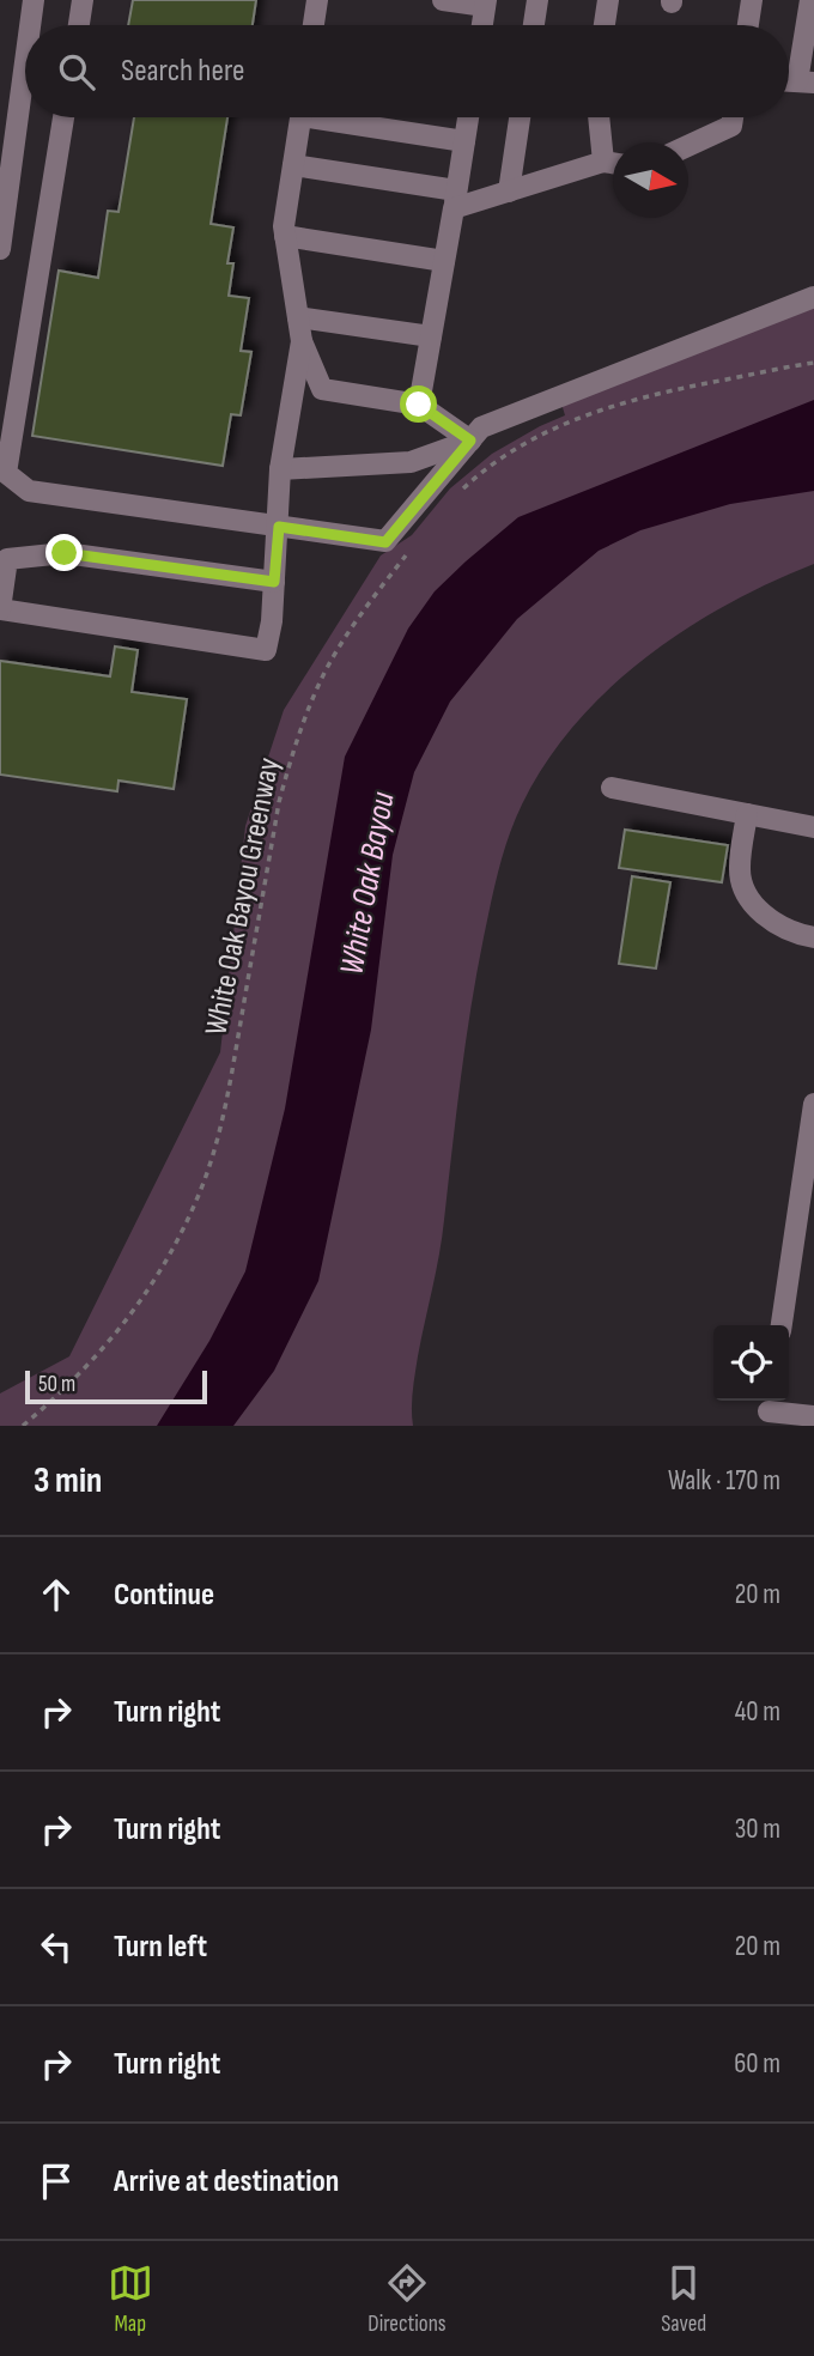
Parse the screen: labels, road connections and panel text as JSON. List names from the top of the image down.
{
  "streets": {
    "path": ["White Oak Bayou Greenway"]
  },
  "water": ["White Oak Bayou"],
  "scale_bar": "50 m",
  "north": "right",
  "page": {
    "search": "Search here",
    "scale": "50 m",
    "heading": ["3 min", "Walk · 170 m"],
    "list": [
      ["Continue", "20 m"],
      ["Turn right", "40 m"],
      ["Turn right", "30 m"],
      ["Turn left", "20 m"],
      ["Turn right", "60 m"],
      "Arrive at destination"
    ],
    "nav": ["Map", "Directions", "Saved"]
  }
}
